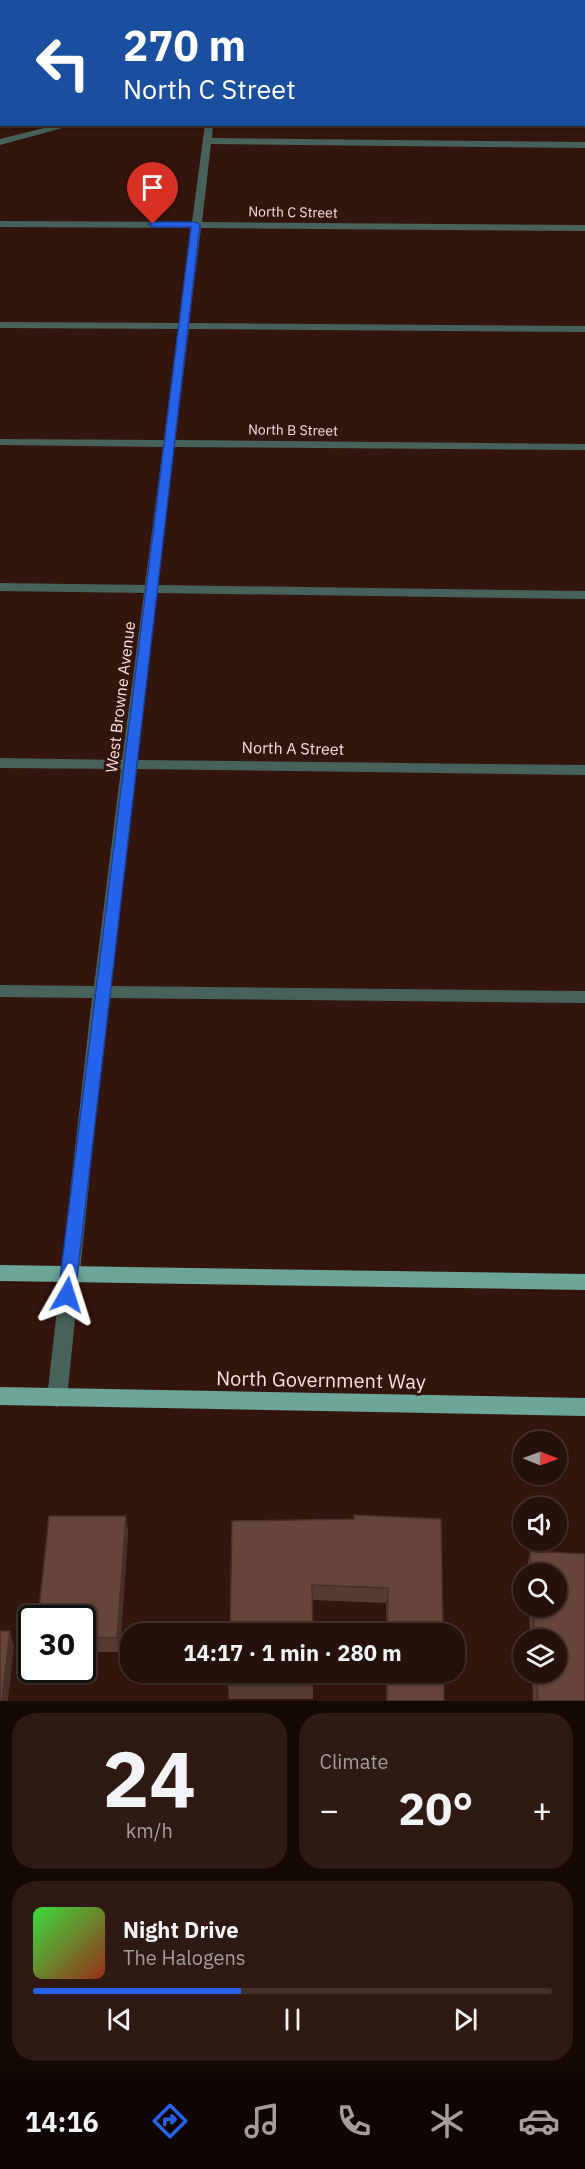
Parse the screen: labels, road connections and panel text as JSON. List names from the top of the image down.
{
  "streets": {
    "main road": ["North Government Way"],
    "street": [
      "North C Street",
      "North B Street",
      "West Browne Avenue",
      "North A Street"
    ]
  },
  "crossings": [
    ["North C Street", "West Browne Avenue"],
    ["North B Street", "West Browne Avenue"],
    ["West Browne Avenue", "North A Street"]
  ],
  "north": "right",
  "page": {
    "turn": ["270 m", "North C Street"],
    "limit": "30",
    "trip": "14:17 · 1 min · 280 m",
    "tile": [
      ["24", "km/h"],
      "Climate"
    ],
    "heat": ["−", "20°", "+"],
    "song": ["Night Drive", "The Halogens"],
    "tabs": "14:16"
  }
}
